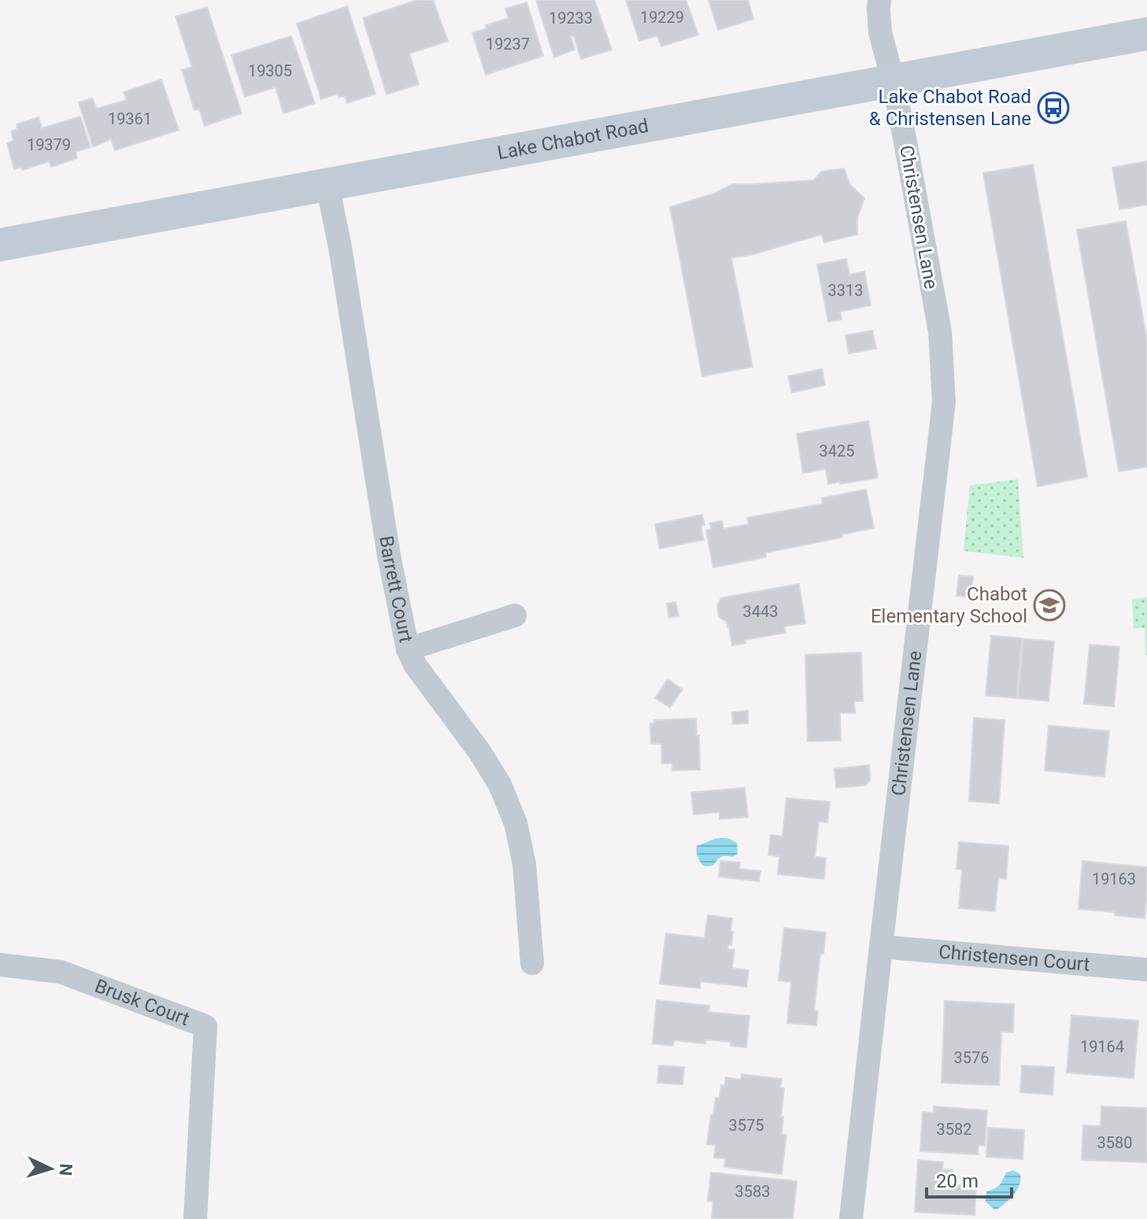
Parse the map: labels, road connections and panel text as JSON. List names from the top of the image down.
{
  "streets": {
    "main road": ["Lake Chabot Road"],
    "street": [
      "Christensen Lane",
      "Barrett Court",
      "Christensen Court",
      "Brusk Court"
    ]
  },
  "crossings": [
    ["Lake Chabot Road", "Christensen Lane"],
    ["Lake Chabot Road", "Barrett Court"],
    ["Christensen Lane", "Christensen Court"]
  ],
  "places": {
    "bus stop": ["Lake Chabot Road & Christensen Lane"],
    "school or university": ["Chabot Elementary School"]
  },
  "house_numbers": [
    "19229",
    "19233",
    "19237",
    "19305",
    "19361",
    "19379",
    "3313",
    "3425",
    "3443",
    "19163",
    "19164",
    "3576",
    "3575",
    "3582",
    "3580",
    "3583"
  ],
  "scale_bar": "20 m",
  "north": "right"
}
